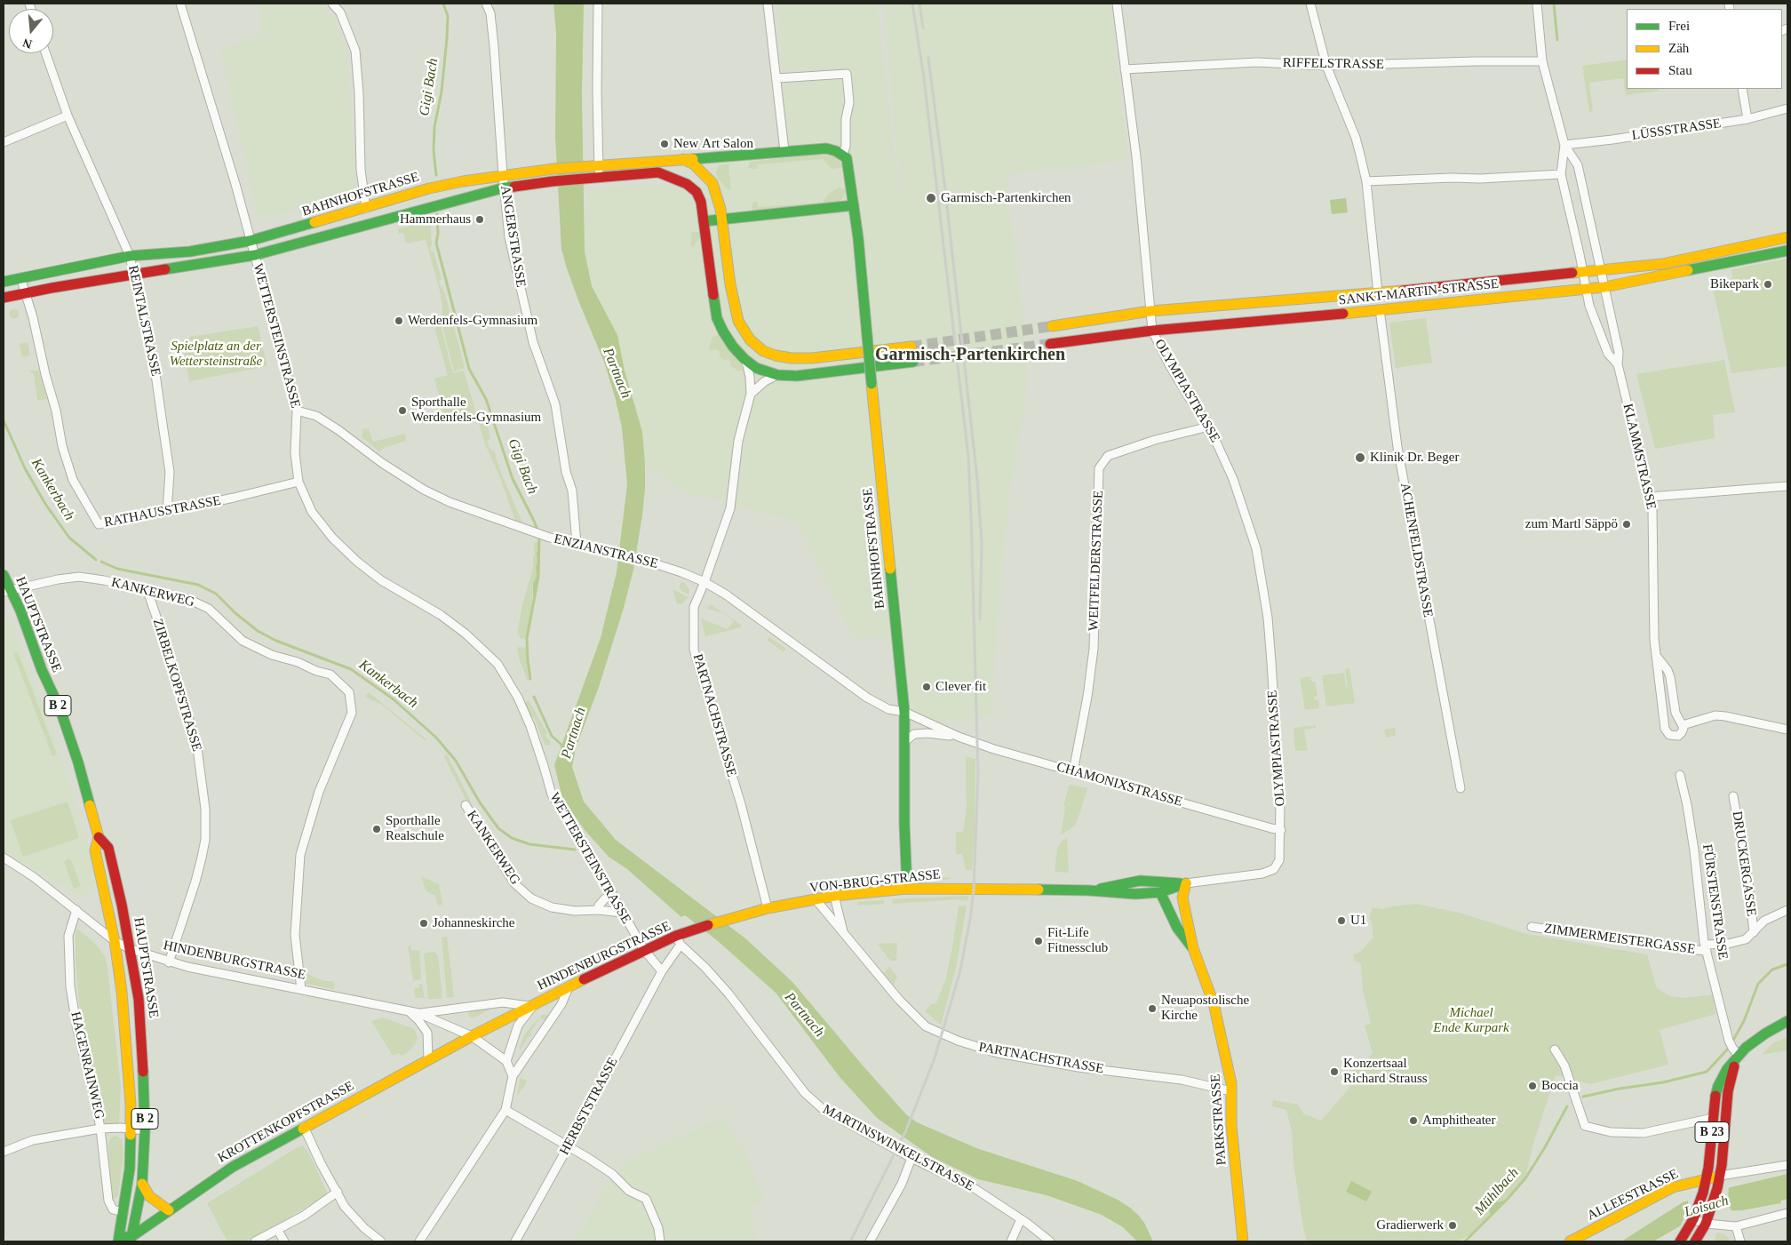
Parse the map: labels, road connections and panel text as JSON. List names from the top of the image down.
{
  "streets": {
    "main road": [
      "BAHNHOFSTRASSE",
      "SANKT-MARTIN-STRASSE",
      "HAUPTSTRASSE",
      "B 2",
      "VON-BRUG-STRASSE",
      "HINDENBURGSTRASSE",
      "PARKSTRASSE",
      "KROTTENKOPFSTRASSE",
      "B 23",
      "ALLEESTRASSE"
    ],
    "street": [
      "RIFFELSTRASSE",
      "LÜSSSTRASSE",
      "ANGERSTRASSE",
      "REINTALSTRASSE",
      "WETTERSTEINSTRASSE",
      "OLYMPIASTRASSE",
      "KLAMMSTRASSE",
      "RATHAUSSTRASSE",
      "ACHENFELDSTRASSE",
      "ENZIANSTRASSE",
      "WEITFELDERSTRASSE",
      "KANKERWEG",
      "ZIRBELKOPFSTRASSE",
      "PARTNACHSTRASSE",
      "CHAMONIXSTRASSE",
      "DRUCKERGASSE",
      "FÜRSTENSTRASSE",
      "ZIMMERMEISTERGASSE",
      "HAGENRAINWEG",
      "HERBSTSTRASSE",
      "MARTINSWINKELSTRASSE"
    ]
  },
  "crossings": [
    ["RIFFELSTRASSE", "OLYMPIASTRASSE"],
    ["RIFFELSTRASSE", "KLAMMSTRASSE"],
    ["LÜSSSTRASSE", "KLAMMSTRASSE"],
    ["BAHNHOFSTRASSE", "ANGERSTRASSE"],
    ["BAHNHOFSTRASSE", "REINTALSTRASSE"],
    ["BAHNHOFSTRASSE", "WETTERSTEINSTRASSE"],
    ["BAHNHOFSTRASSE", "RATHAUSSTRASSE"],
    ["BAHNHOFSTRASSE", "ENZIANSTRASSE"],
    ["BAHNHOFSTRASSE", "CHAMONIXSTRASSE"],
    ["BAHNHOFSTRASSE", "VON-BRUG-STRASSE"],
    ["ANGERSTRASSE", "ENZIANSTRASSE"],
    ["SANKT-MARTIN-STRASSE", "OLYMPIASTRASSE"],
    ["SANKT-MARTIN-STRASSE", "KLAMMSTRASSE"],
    ["SANKT-MARTIN-STRASSE", "ACHENFELDSTRASSE"],
    ["REINTALSTRASSE", "RATHAUSSTRASSE"],
    ["WETTERSTEINSTRASSE", "RATHAUSSTRASSE"],
    ["WETTERSTEINSTRASSE", "ENZIANSTRASSE"],
    ["WETTERSTEINSTRASSE", "KANKERWEG"],
    ["WETTERSTEINSTRASSE", "HINDENBURGSTRASSE"],
    ["OLYMPIASTRASSE", "WEITFELDERSTRASSE"],
    ["OLYMPIASTRASSE", "CHAMONIXSTRASSE"],
    ["OLYMPIASTRASSE", "VON-BRUG-STRASSE"],
    ["OLYMPIASTRASSE", "PARKSTRASSE"],
    ["ENZIANSTRASSE", "PARTNACHSTRASSE"],
    ["ENZIANSTRASSE", "CHAMONIXSTRASSE"],
    ["WEITFELDERSTRASSE", "CHAMONIXSTRASSE"],
    ["KANKERWEG", "HAUPTSTRASSE"],
    ["KANKERWEG", "ZIRBELKOPFSTRASSE"],
    ["KANKERWEG", "HINDENBURGSTRASSE"],
    ["HAUPTSTRASSE", "HINDENBURGSTRASSE"],
    ["HAUPTSTRASSE", "HAGENRAINWEG"],
    ["HAUPTSTRASSE", "KROTTENKOPFSTRASSE"],
    ["ZIRBELKOPFSTRASSE", "HINDENBURGSTRASSE"],
    ["PARTNACHSTRASSE", "VON-BRUG-STRASSE"],
    ["PARTNACHSTRASSE", "PARKSTRASSE"],
    ["DRUCKERGASSE", "ZIMMERMEISTERGASSE"],
    ["VON-BRUG-STRASSE", "HINDENBURGSTRASSE"],
    ["VON-BRUG-STRASSE", "PARKSTRASSE"],
    ["FÜRSTENSTRASSE", "ZIMMERMEISTERGASSE"],
    ["FÜRSTENSTRASSE", "B 23"],
    ["HINDENBURGSTRASSE", "HAGENRAINWEG"],
    ["HINDENBURGSTRASSE", "HERBSTSTRASSE"],
    ["HINDENBURGSTRASSE", "KROTTENKOPFSTRASSE"],
    ["HINDENBURGSTRASSE", "MARTINSWINKELSTRASSE"],
    ["HERBSTSTRASSE", "MARTINSWINKELSTRASSE"],
    ["B 23", "ALLEESTRASSE"]
  ],
  "districts": ["Garmisch-Partenkirchen"],
  "water": [
    "Gigi Bach",
    "Partnach",
    "Kankerbach",
    "Mühlbach",
    "Loisach"
  ],
  "parks": ["Spielplatz an der Wettersteinstraße", "Michael Ende Kurpark"],
  "places": [
    "New Art Salon",
    "Garmisch-Partenkirchen",
    "Hammerhaus",
    "Bikepark",
    "Werdenfels-Gymnasium",
    "Sporthalle Werdenfels-Gymnasium",
    "Klinik Dr. Beger",
    "zum Martl Säppö",
    "Clever fit",
    "Sporthalle Realschule",
    "U1",
    "Johanneskirche",
    "Fit-Life Fitnessclub",
    "Neuapostolische Kirche",
    "Konzertsaal Richard Strauss",
    "Boccia",
    "Amphitheater",
    "Gradierwerk"
  ],
  "legend": ["Frei", "Zäh", "Stau"],
  "north": "bottom"
}
